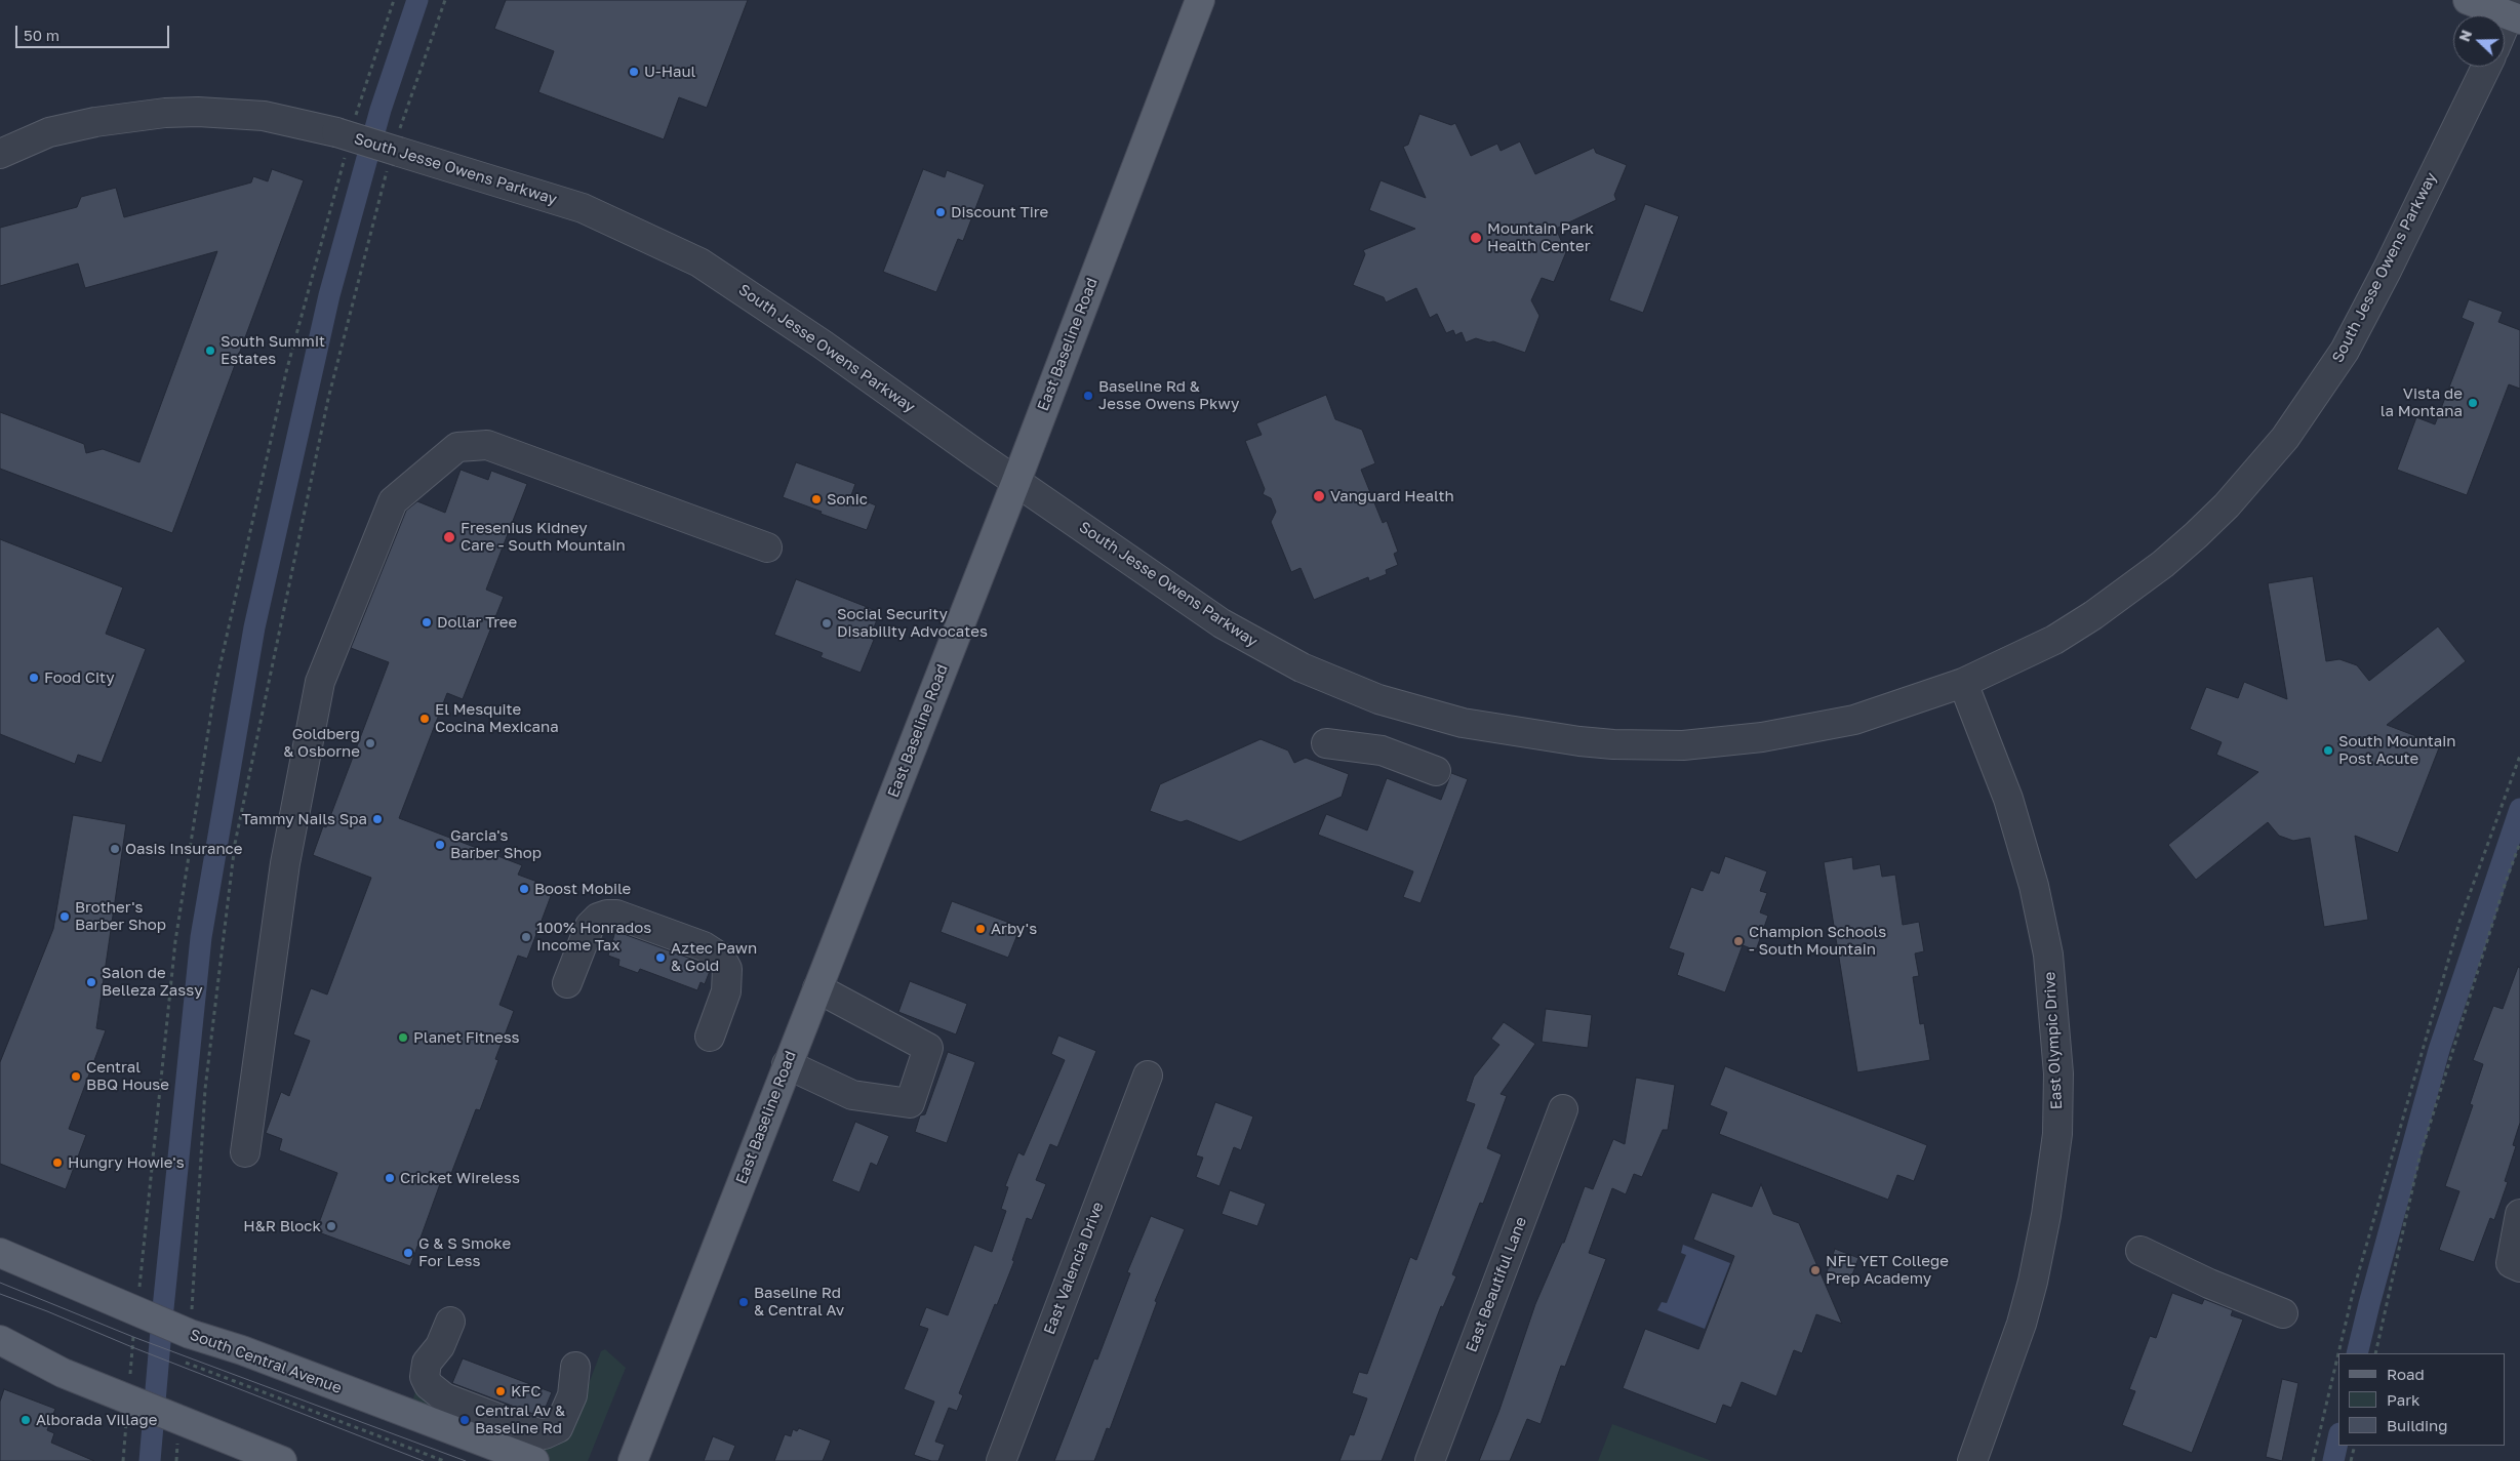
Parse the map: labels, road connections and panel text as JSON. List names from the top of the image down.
{
  "streets": {
    "main road": ["East Baseline Road", "South Central Avenue"],
    "street": [
      "South Jesse Owens Parkway",
      "East Olympic Drive",
      "East Valencia Drive",
      "East Beautiful Lane"
    ]
  },
  "crossings": [
    ["South Jesse Owens Parkway", "East Baseline Road"],
    ["South Jesse Owens Parkway", "East Olympic Drive"]
  ],
  "places": [
    "U-Haul",
    "Discount Tire",
    "Mountain Park Health Center",
    "South Summit Estates",
    "Baseline Rd & Jesse Owens Pkwy",
    "Vista de la Montana",
    "Vanguard Health",
    "Sonic",
    "Fresenius Kidney Care - South Mountain",
    "Dollar Tree",
    "Social Security Disability Advocates",
    "Food City",
    "El Mesquite Cocina Mexicana",
    "Goldberg & Osborne",
    "South Mountain Post Acute",
    "Tammy Nails Spa",
    "Garcia's Barber Shop",
    "Oasis Insurance",
    "Boost Mobile",
    "Brother's Barber Shop",
    "Arby's",
    "100% Honrados Income Tax",
    "Champion Schools - South Mountain",
    "Aztec Pawn & Gold",
    "Salon de Belleza Zassy",
    "Planet Fitness",
    "Central BBQ House",
    "Hungry Howie's",
    "Cricket Wireless",
    "H&R Block",
    "G & S Smoke For Less",
    "NFL YET College Prep Academy",
    "Baseline Rd & Central Av",
    "KFC",
    "Alborada Village",
    "Central Av & Baseline Rd"
  ],
  "legend": ["Road", "Park", "Building"],
  "scale_bar": "50 m",
  "north": "left"
}
